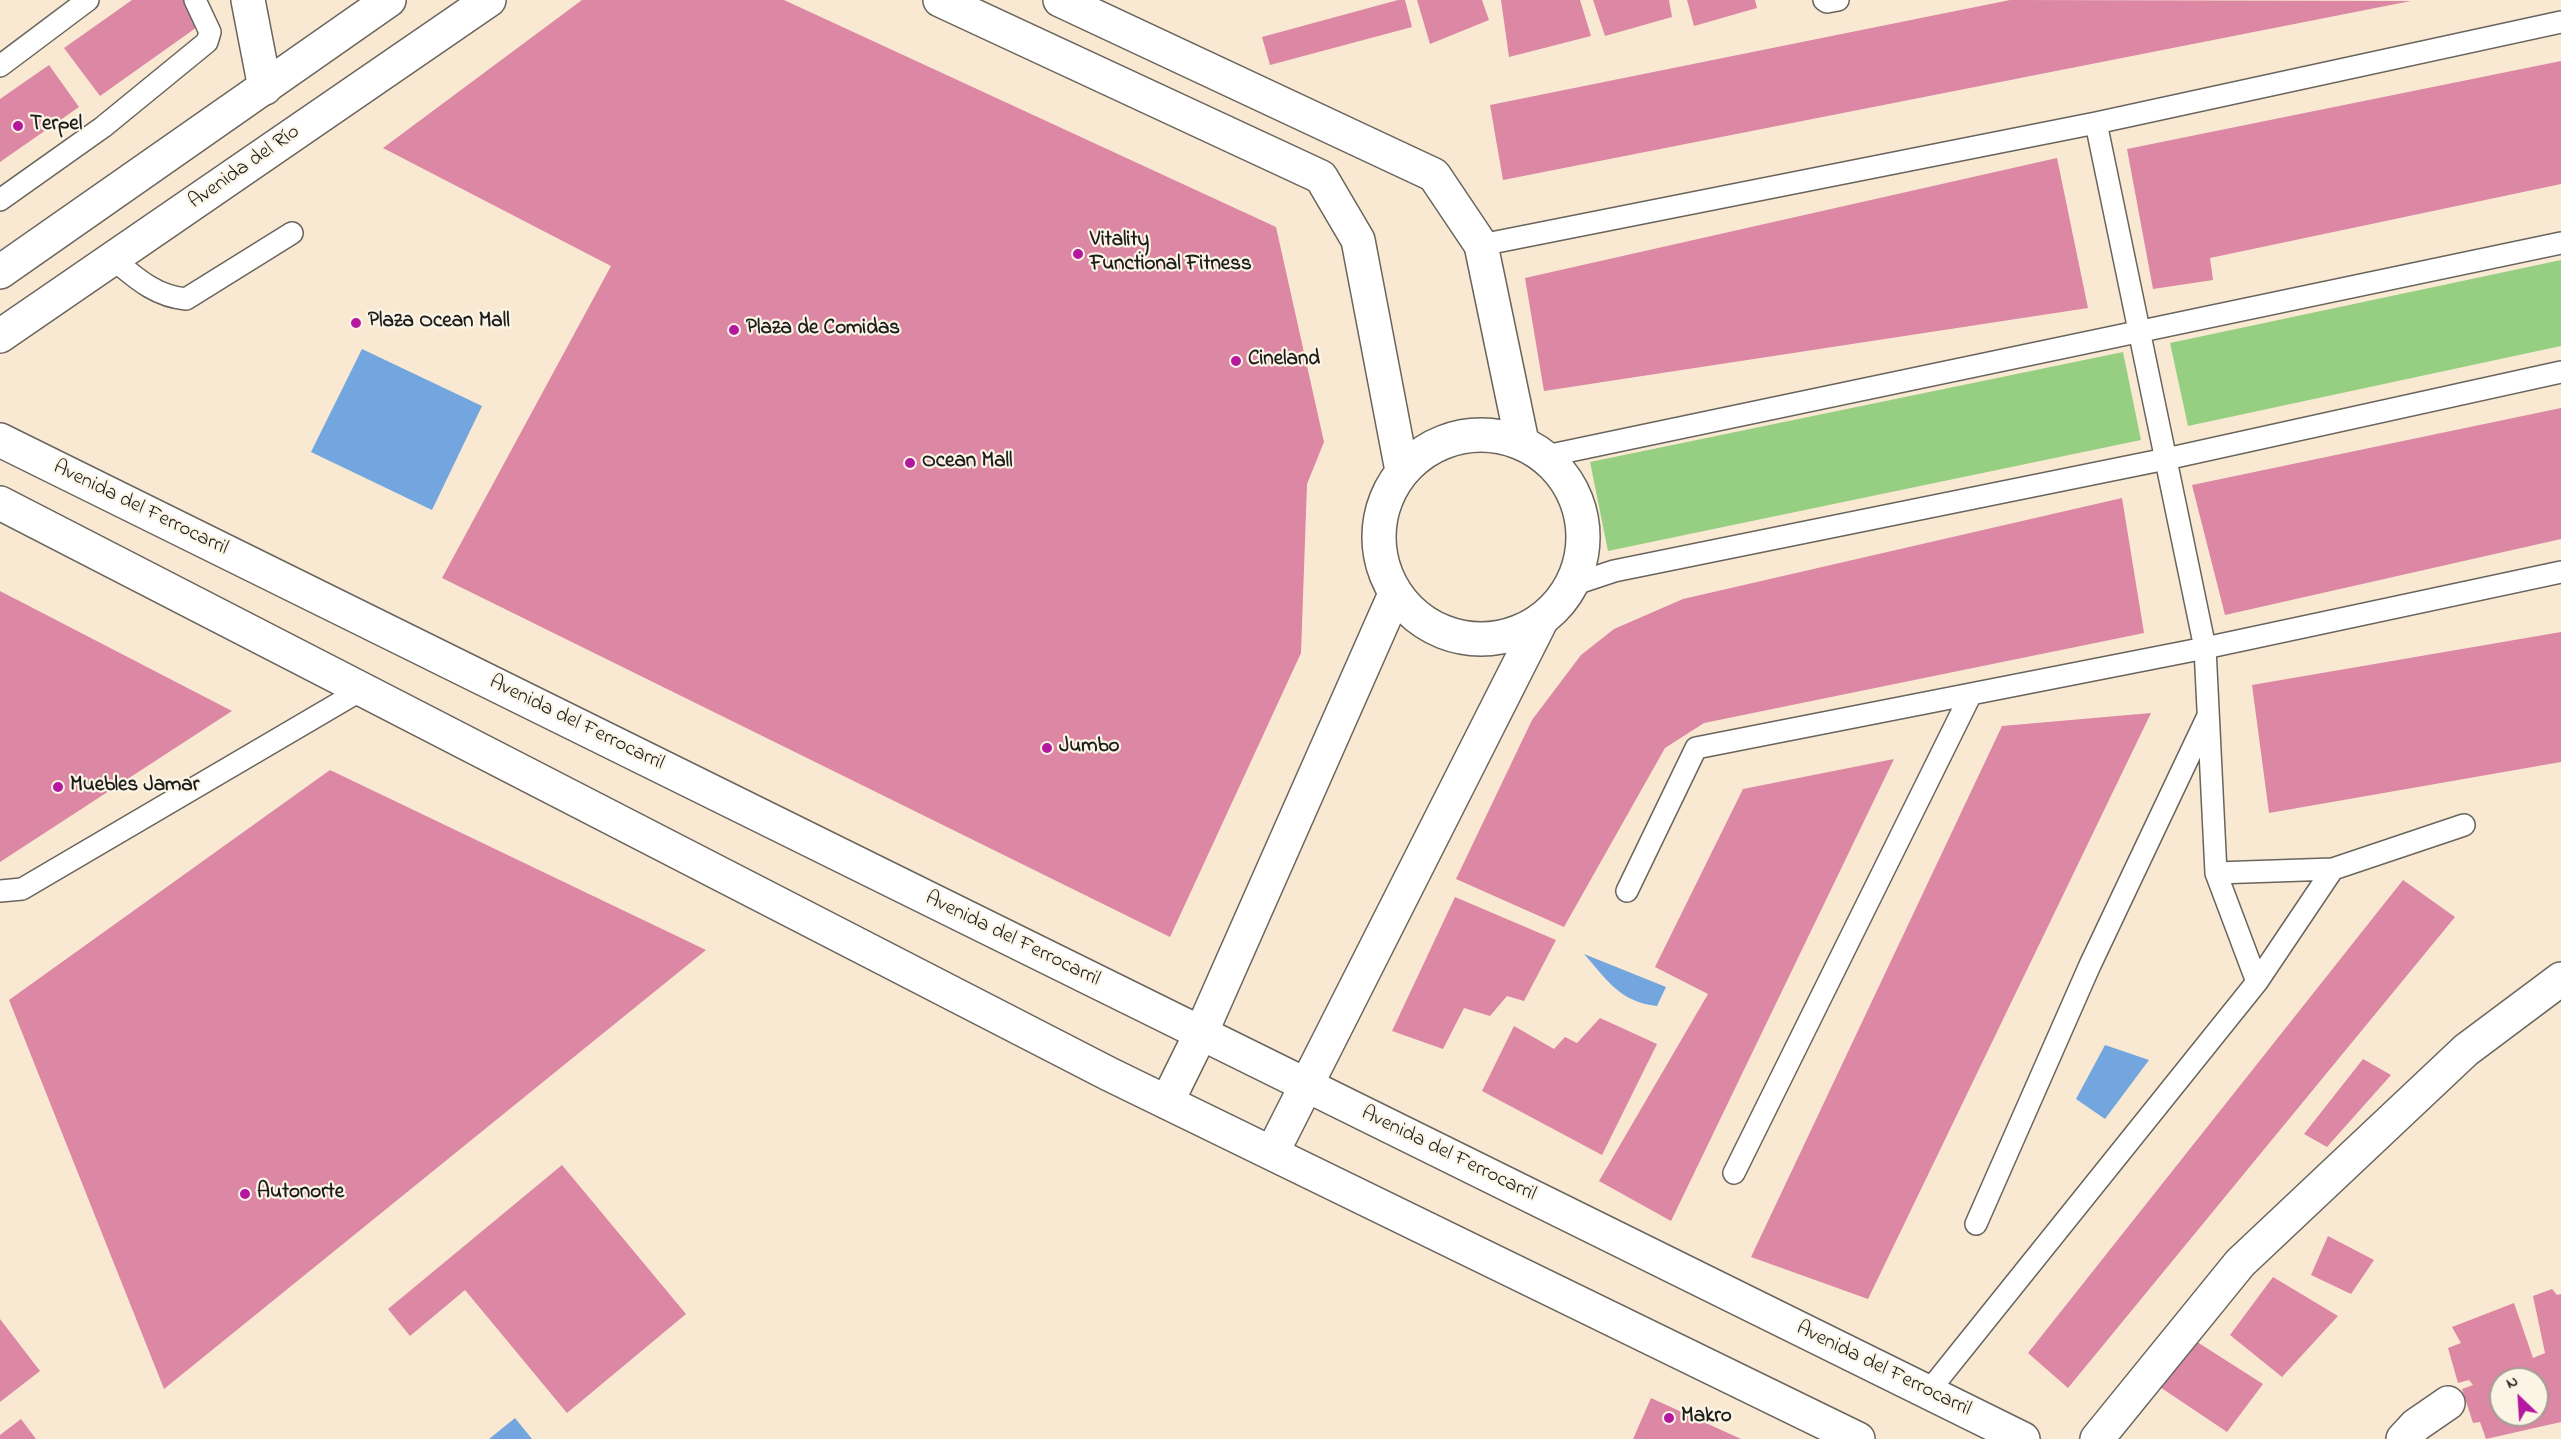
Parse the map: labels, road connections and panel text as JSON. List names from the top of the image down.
{
  "streets": {
    "main road": ["Avenida del Río", "Avenida del Ferrocarril"]
  },
  "places": [
    "Terpel",
    "Vitality Functional Fitness",
    "Plaza Ocean Mall",
    "Plaza de Comidas",
    "Cineland",
    "Ocean Mall",
    "Jumbo",
    "Muebles Jamar",
    "Autonorte",
    "Makro"
  ],
  "north": "top left"
}
